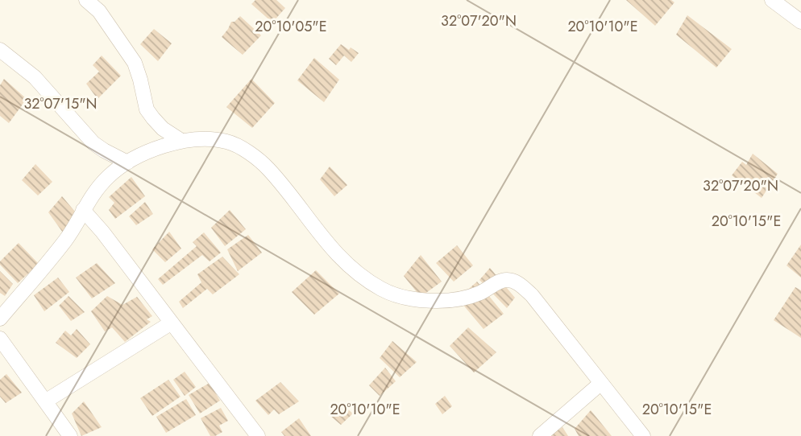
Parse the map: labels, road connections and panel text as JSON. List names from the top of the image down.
{
  "coordinates": [
    "32°07'20\"N",
    "20°10'05\"E",
    "20°10'10\"E",
    "32°07'15\"N",
    "20°10'15\"E"
  ]
}
